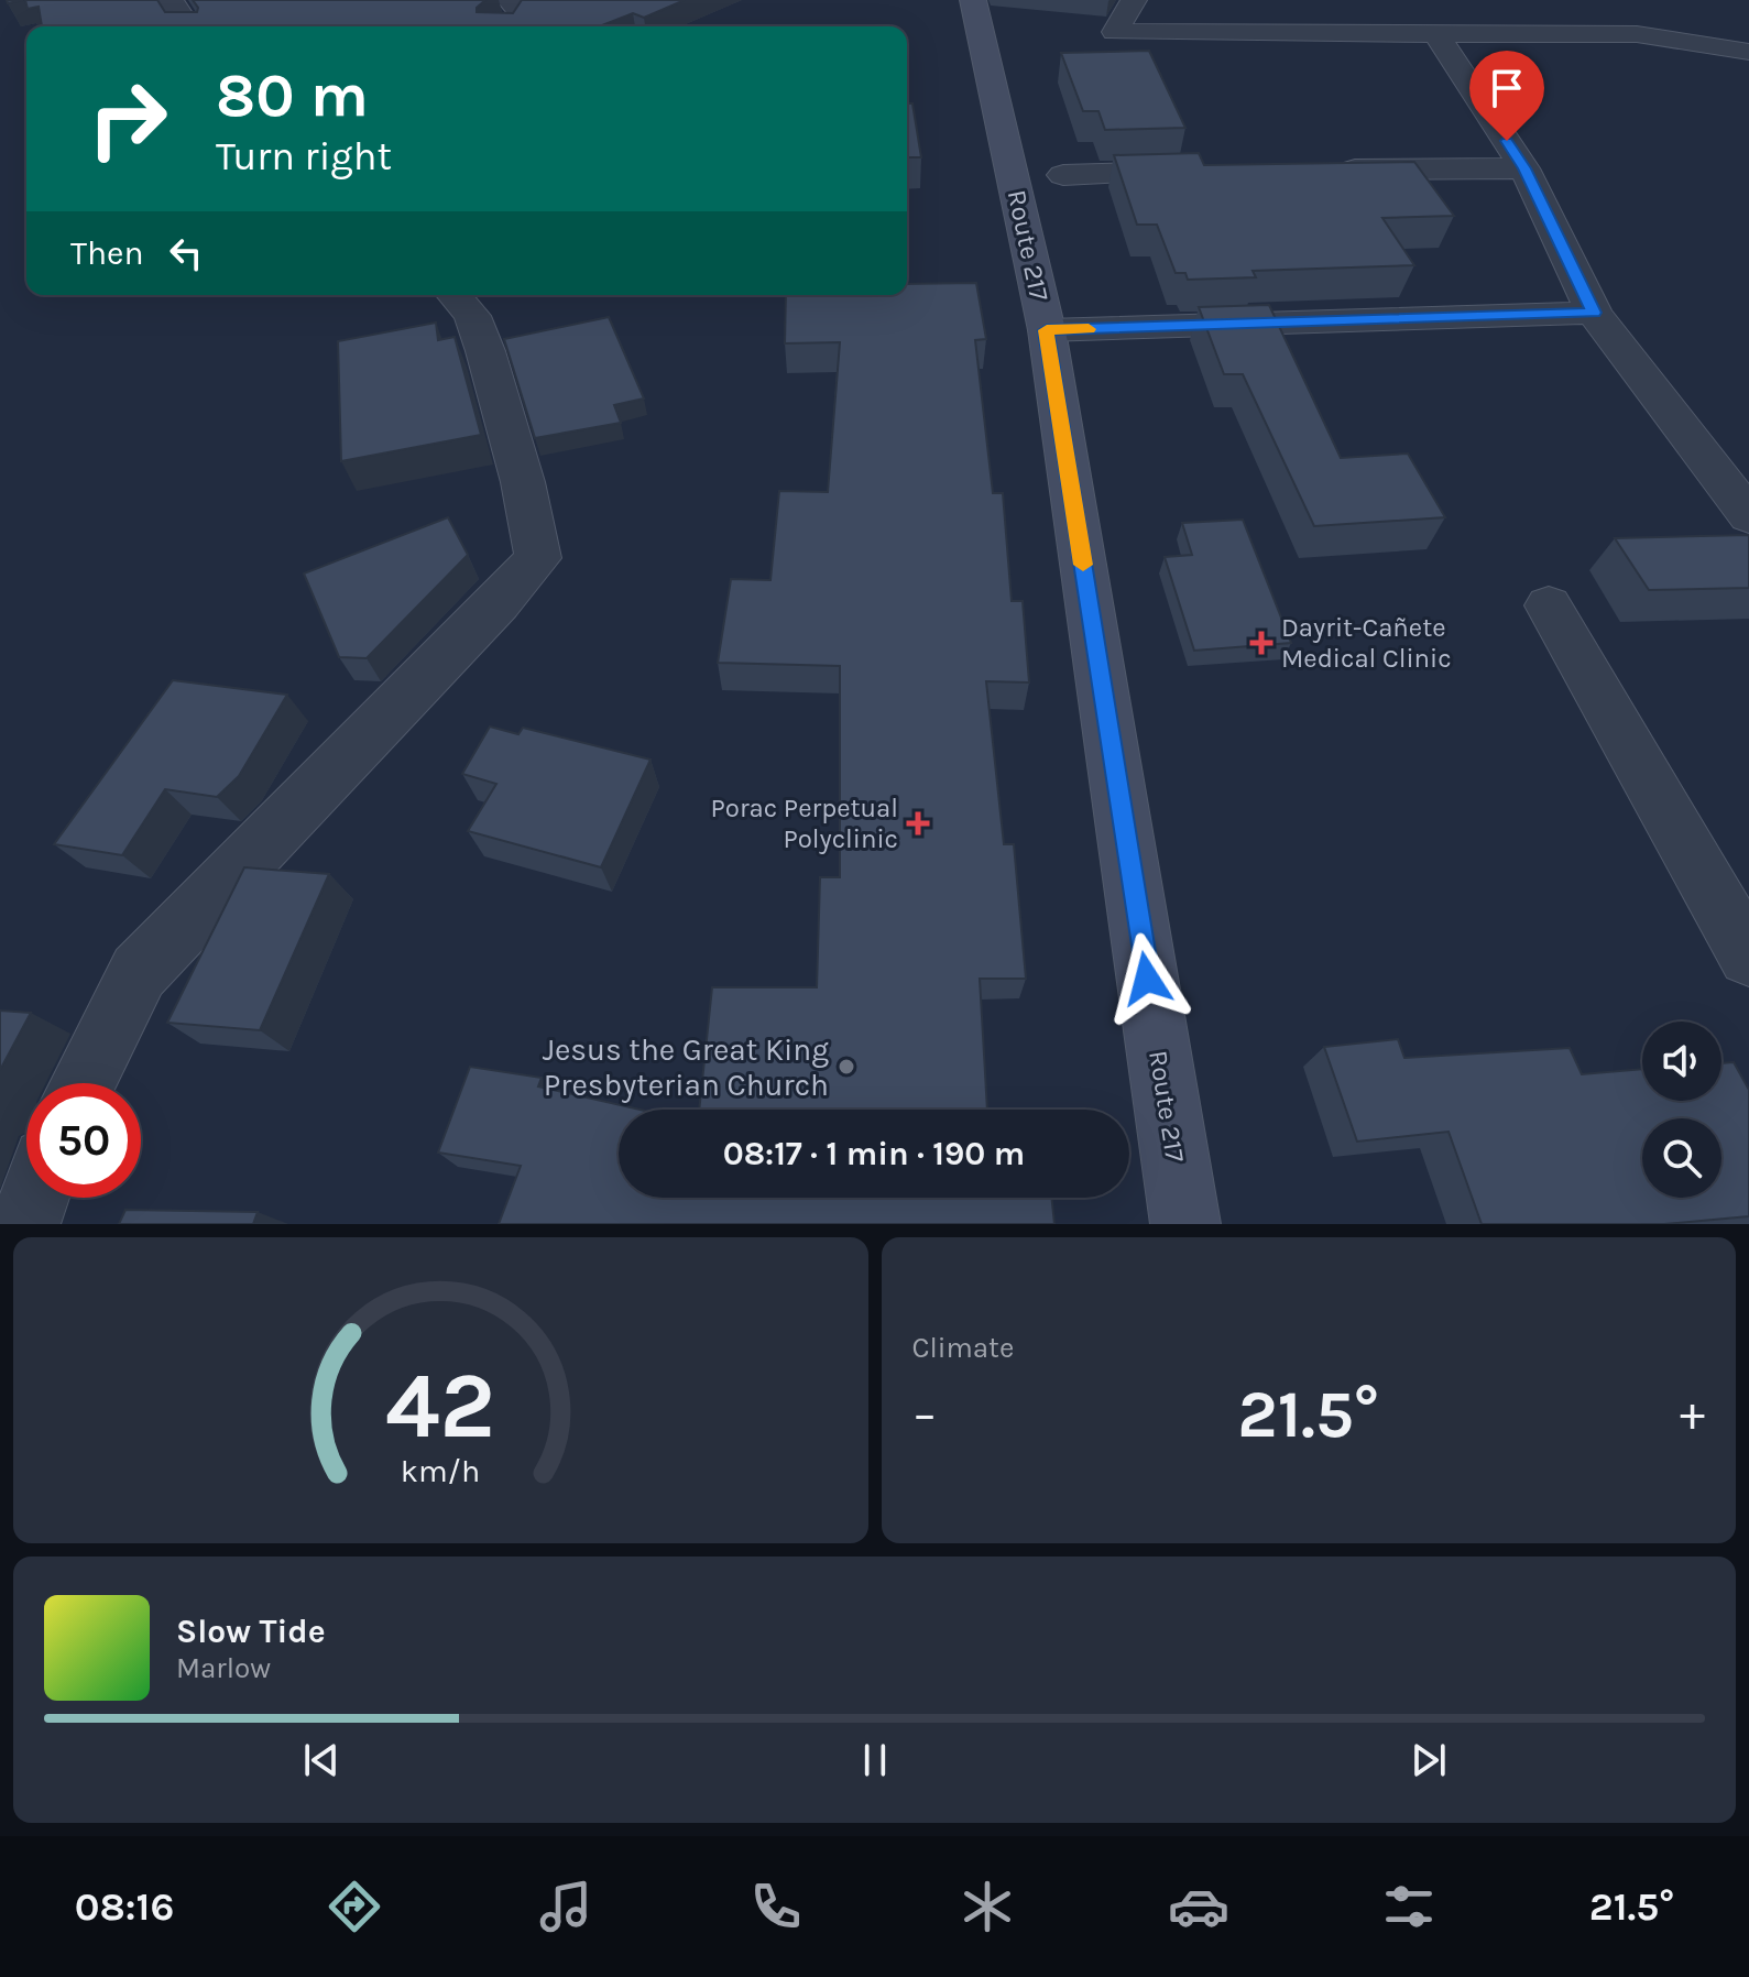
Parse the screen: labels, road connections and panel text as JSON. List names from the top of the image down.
{
  "streets": {
    "main road": ["Route 217"]
  },
  "places": {
    "health": ["Dayrit-Cañete Medical Clinic", "Porac Perpetual Polyclinic"],
    "other": ["Jesus the Great King Presbyterian Church"]
  },
  "page": {
    "turn": ["80 m", "Turn right"],
    "then": "Then",
    "limit": "50",
    "trip": "08:17 · 1 min · 190 m",
    "tile": "Climate",
    "heat": ["−", "21.5°", "+"],
    "song": ["Slow Tide", "Marlow"],
    "tabs": ["08:16", "21.5°"],
    "gauge": ["42", "km/h"]
  }
}
